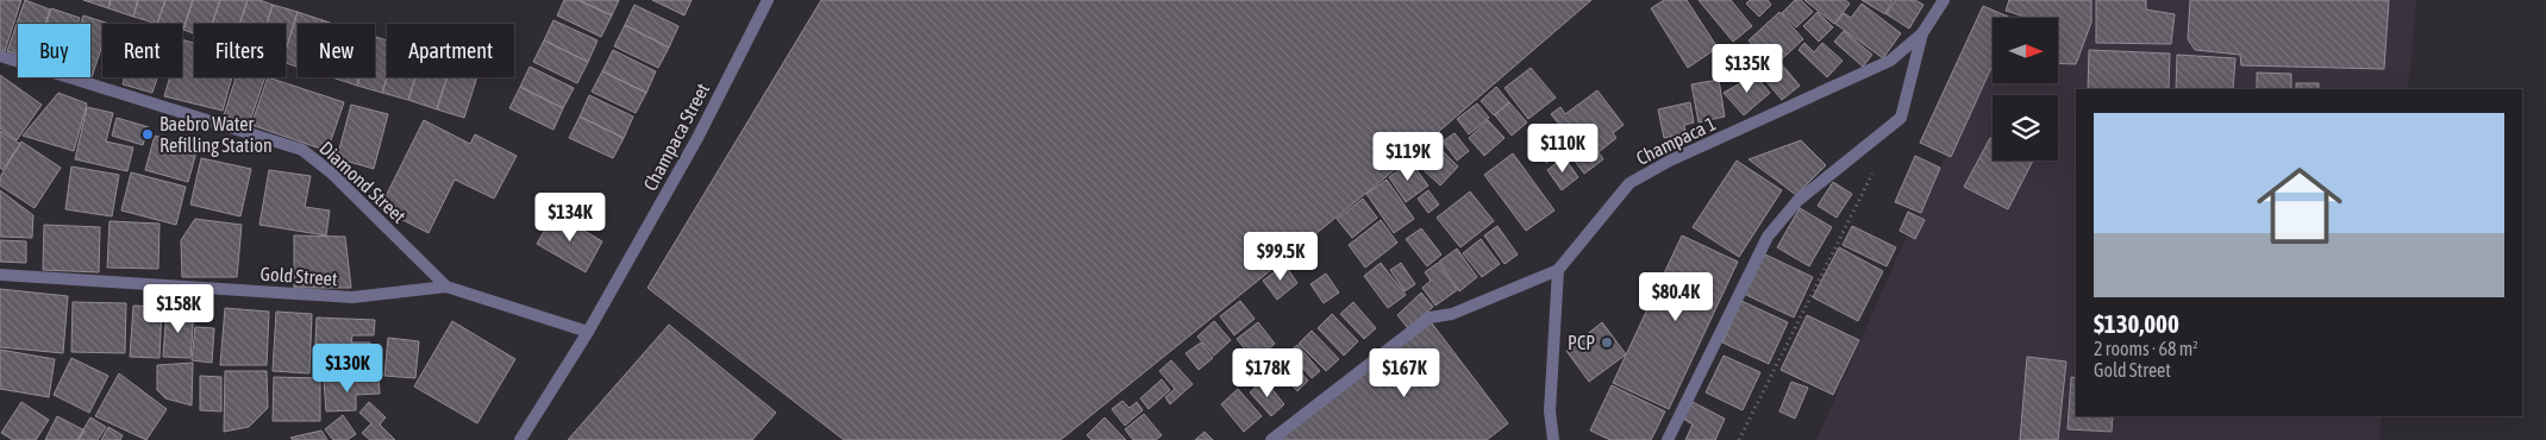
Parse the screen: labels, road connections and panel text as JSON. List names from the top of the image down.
{
  "streets": {
    "street": [
      "Champaca Street",
      "Champaca 1",
      "Diamond Street",
      "Gold Street"
    ]
  },
  "crossings": [
    ["Champaca Street", "Gold Street"],
    ["Diamond Street", "Gold Street"]
  ],
  "places": ["Baebro Water Refilling Station", "PCP"],
  "north": "right",
  "page": {
    "chip": [
      "Buy",
      "Rent",
      "Filters",
      "New",
      "Apartment"
    ],
    "price": [
      "$135K",
      "$110K",
      "$119K",
      "$134K",
      "$99.5K",
      "$80.4K",
      "$158K",
      "$130K",
      "$178K",
      "$167K"
    ],
    "list": [
      {
        "name": "$130,000",
        "note": "2 rooms · 68 m² · Gold Street"
      }
    ]
  }
}
